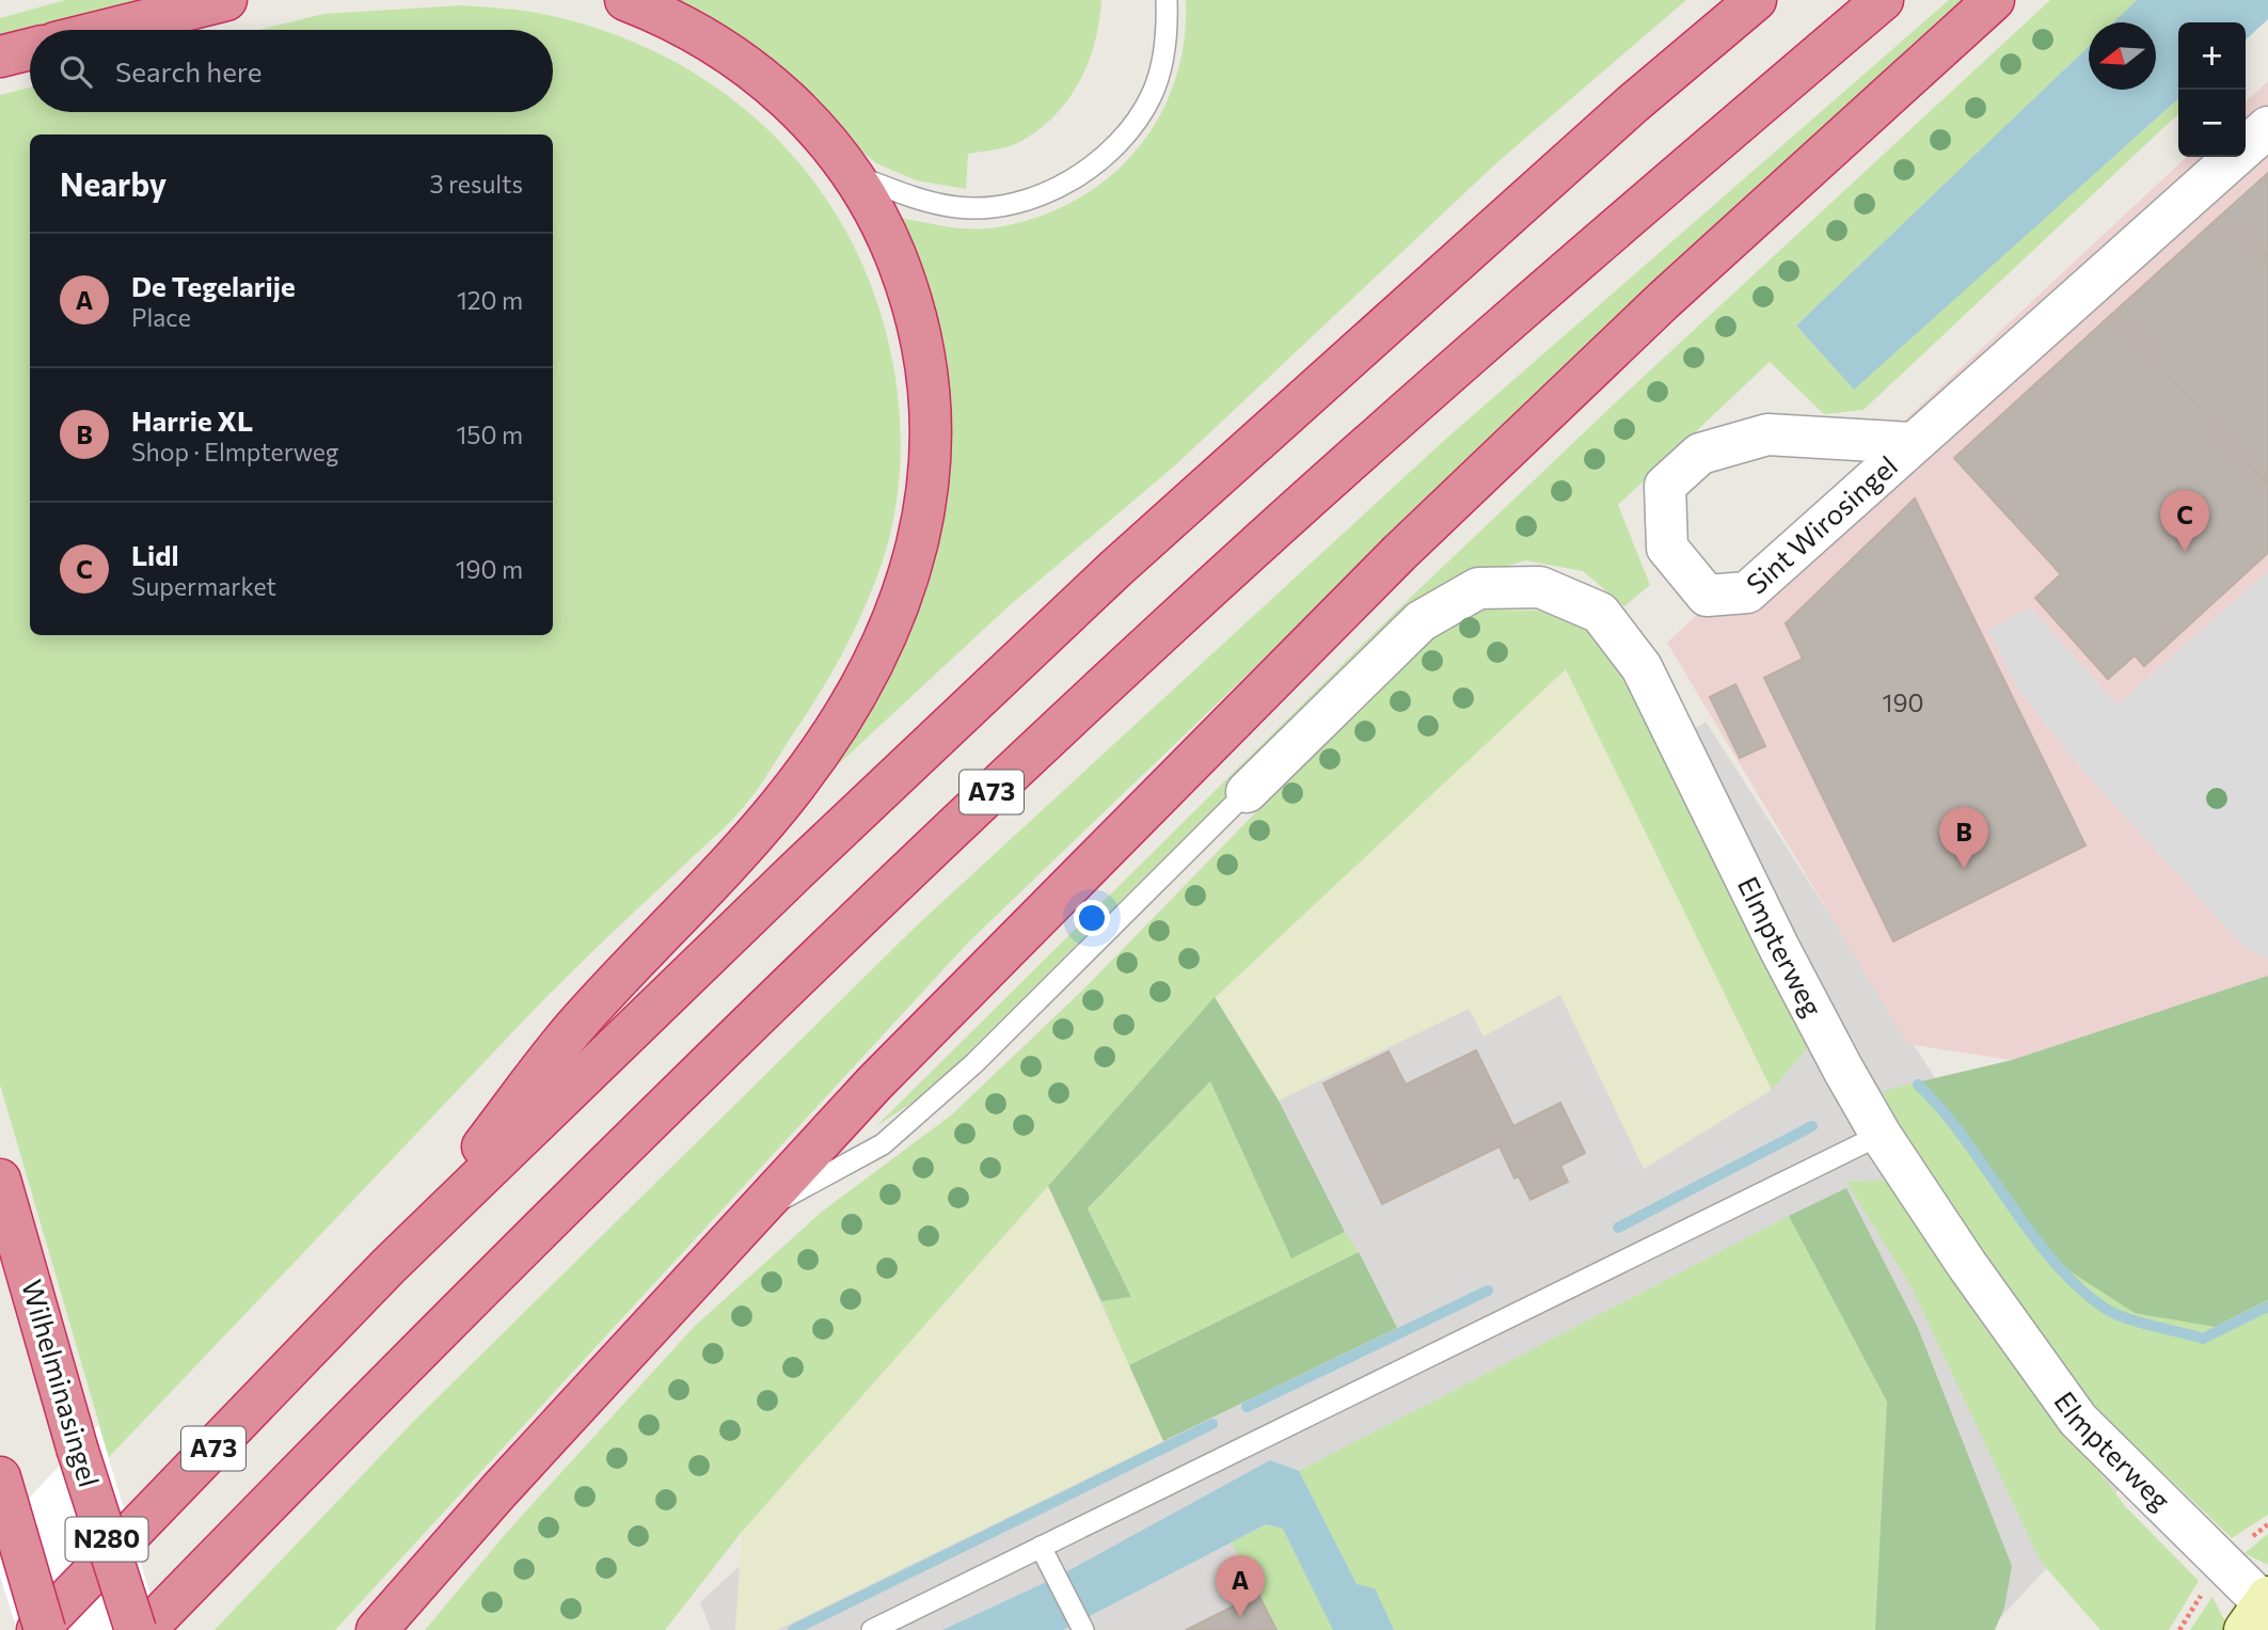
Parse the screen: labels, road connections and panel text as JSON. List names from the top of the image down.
{
  "streets": {
    "highway": ["A73", "Wilhelminasingel", "N280"],
    "street": ["Sint Wirosingel", "Elmpterweg"]
  },
  "house_numbers": ["190"],
  "north": "left",
  "page": {
    "map_buttons": ["+", "−"],
    "search": "Search here",
    "heading": ["Nearby", "3 results"],
    "list": [
      {
        "mark": "A",
        "name": "De Tegelarije",
        "note": "Place",
        "value": "120 m"
      },
      {
        "mark": "B",
        "name": "Harrie XL",
        "note": "Shop · Elmpterweg",
        "value": "150 m"
      },
      {
        "mark": "C",
        "name": "Lidl",
        "note": "Supermarket",
        "value": "190 m"
      }
    ],
    "pins": ["C", "B", "A"]
  }
}
